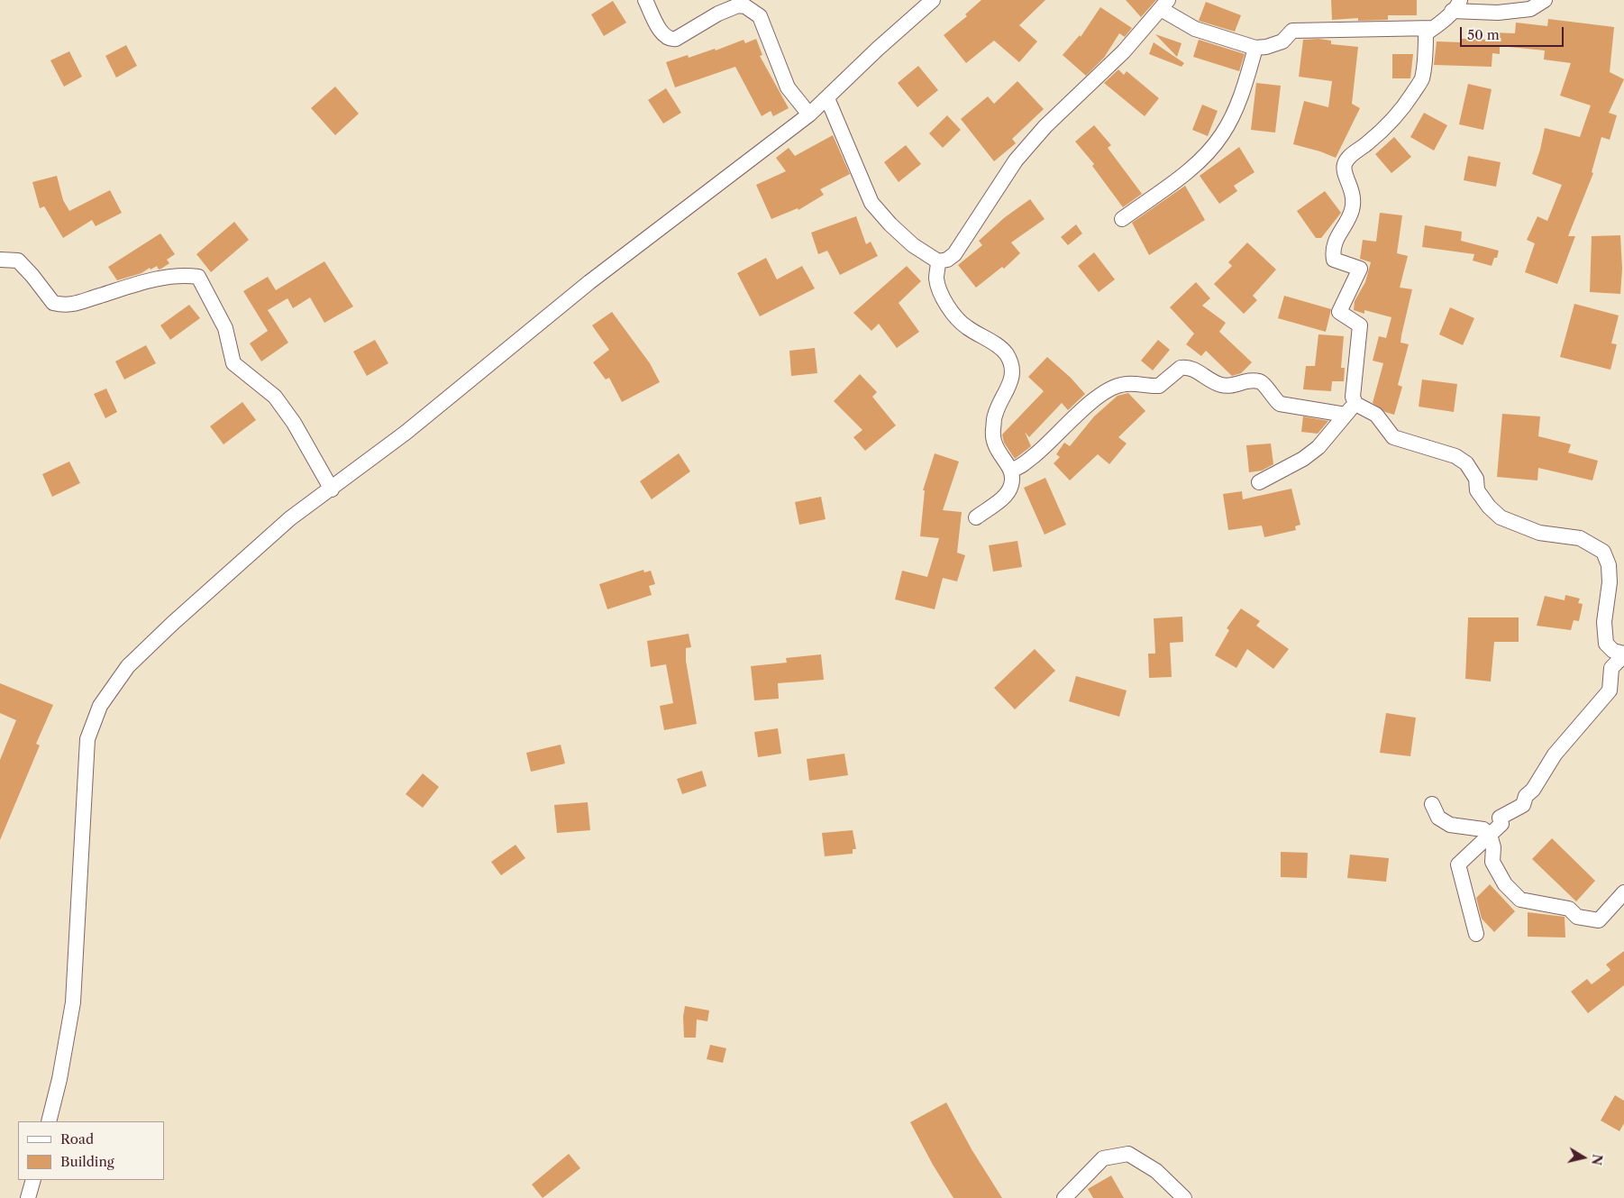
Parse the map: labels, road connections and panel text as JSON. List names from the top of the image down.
{
  "legend": ["Road", "Building"],
  "scale_bar": "50 m",
  "north": "right"
}
